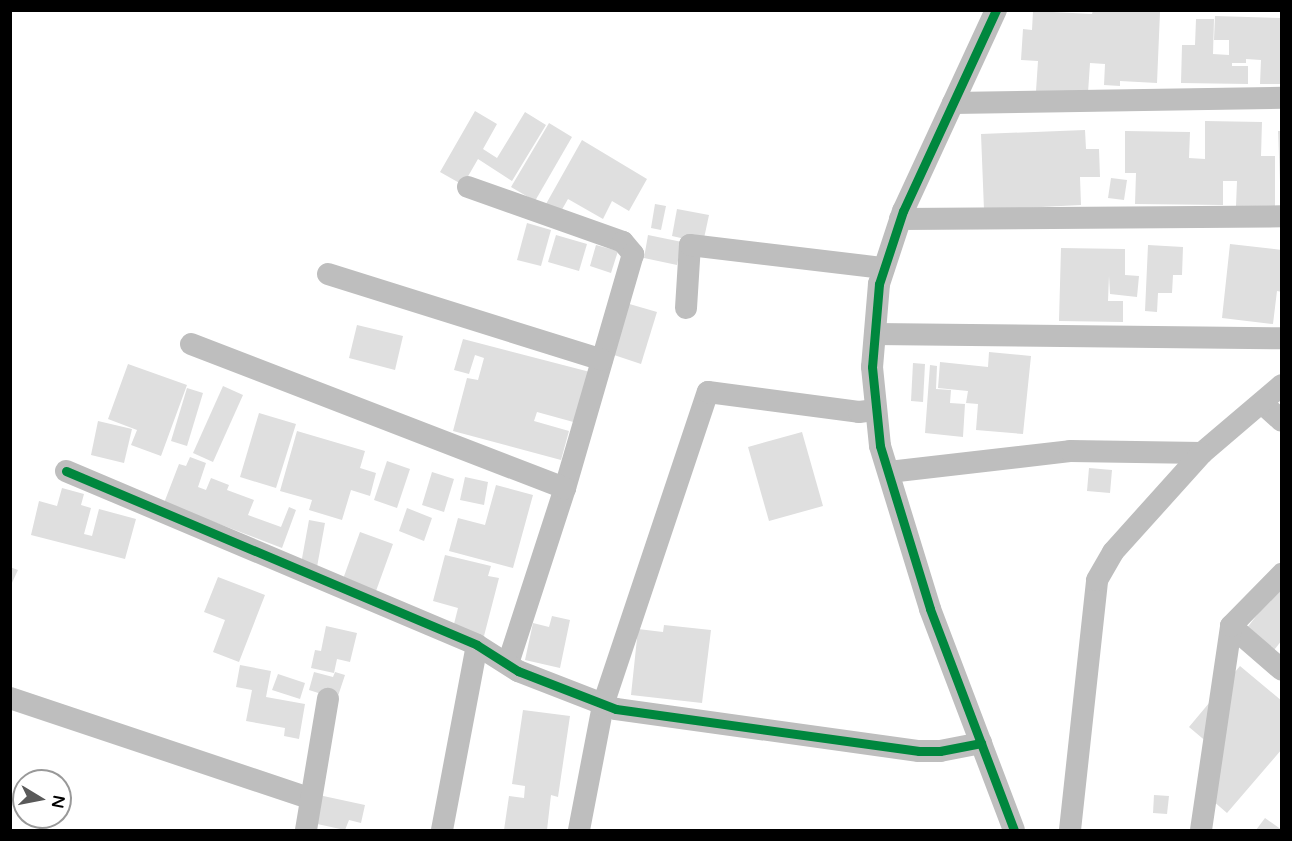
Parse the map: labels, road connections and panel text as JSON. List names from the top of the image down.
{
  "north": "right"
}
